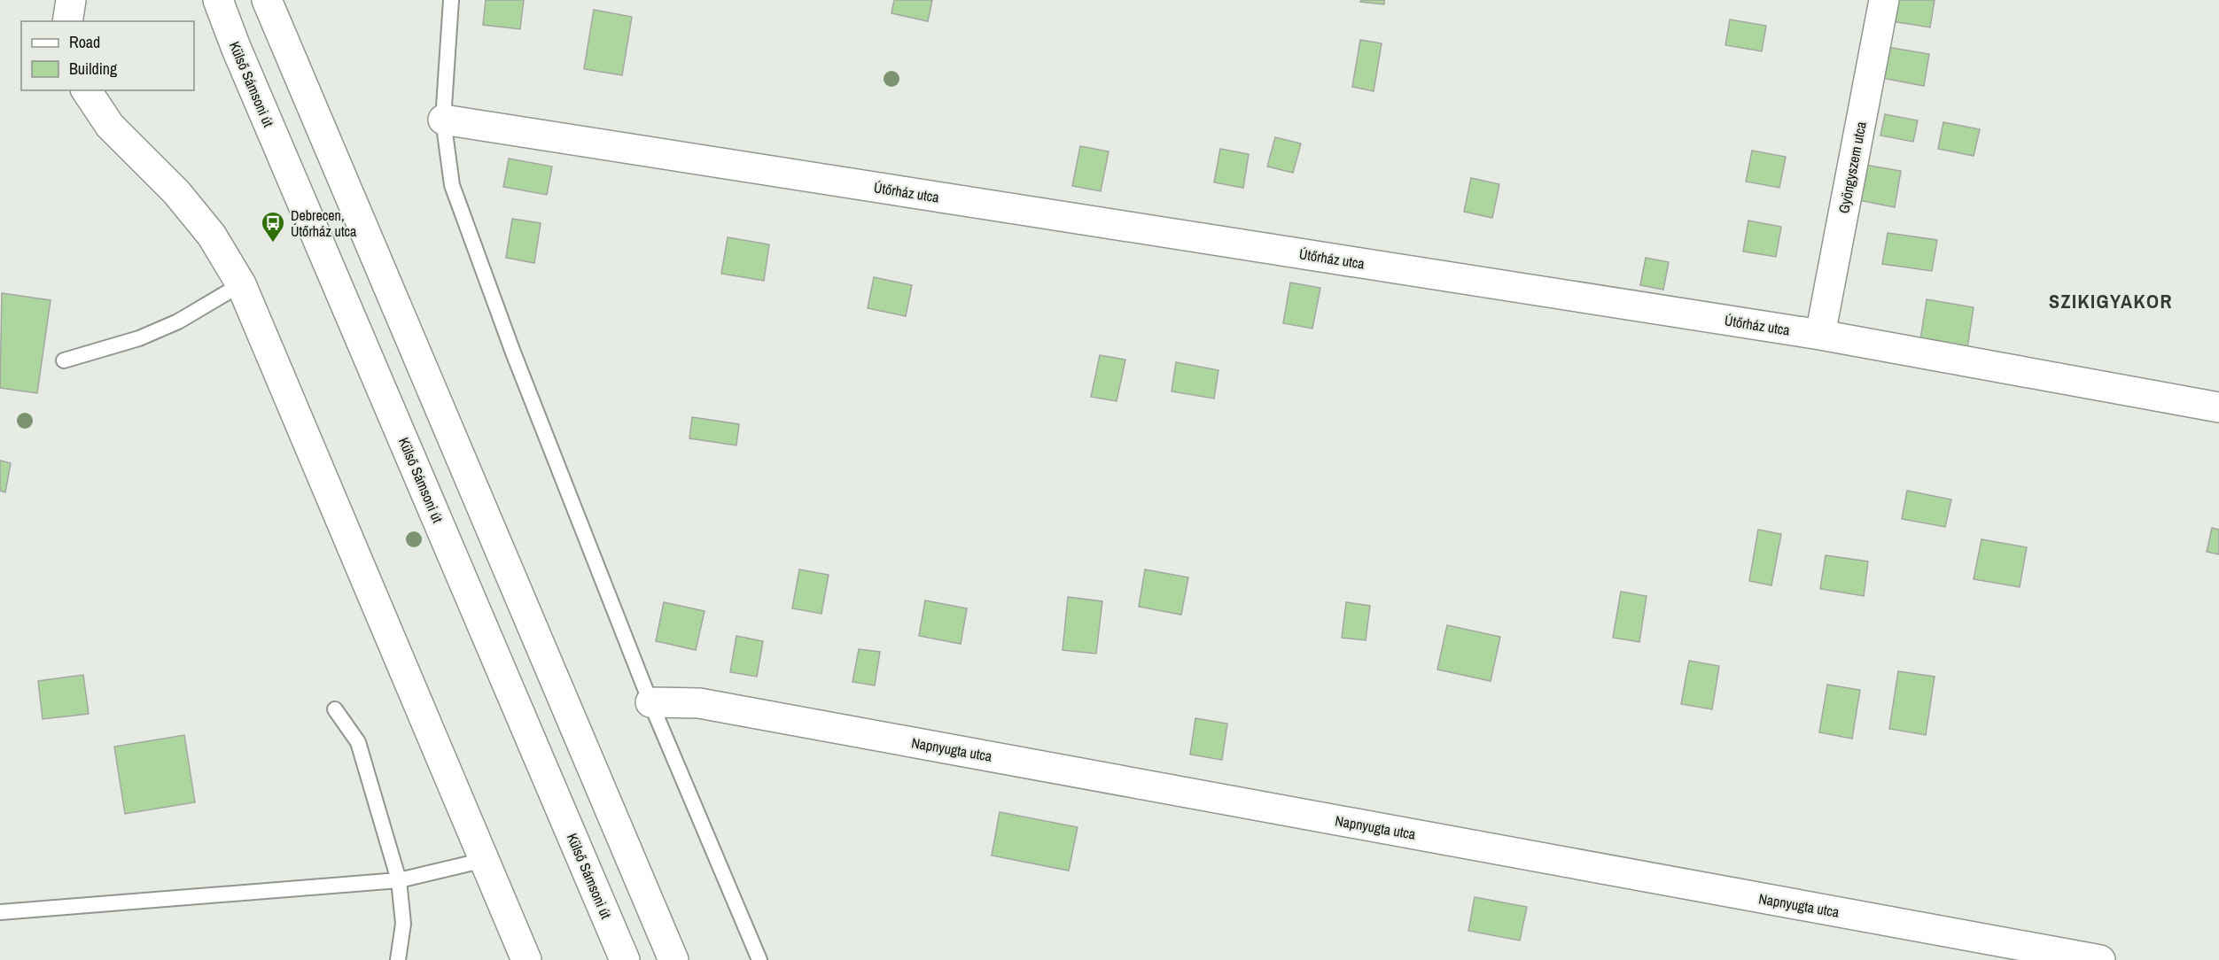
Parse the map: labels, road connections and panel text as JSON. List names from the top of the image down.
{
  "streets": {
    "street": [
      "Külső Sámsoni út",
      "Gyöngyszem utca",
      "Útőrház utca",
      "Napnyugta utca"
    ]
  },
  "crossings": [
    ["Gyöngyszem utca", "Útőrház utca"]
  ],
  "districts": ["SZIKIGYAKOR"],
  "places": {
    "bus stop": ["Debrecen, Útőrház utca"]
  },
  "legend": ["Road", "Building"]
}
